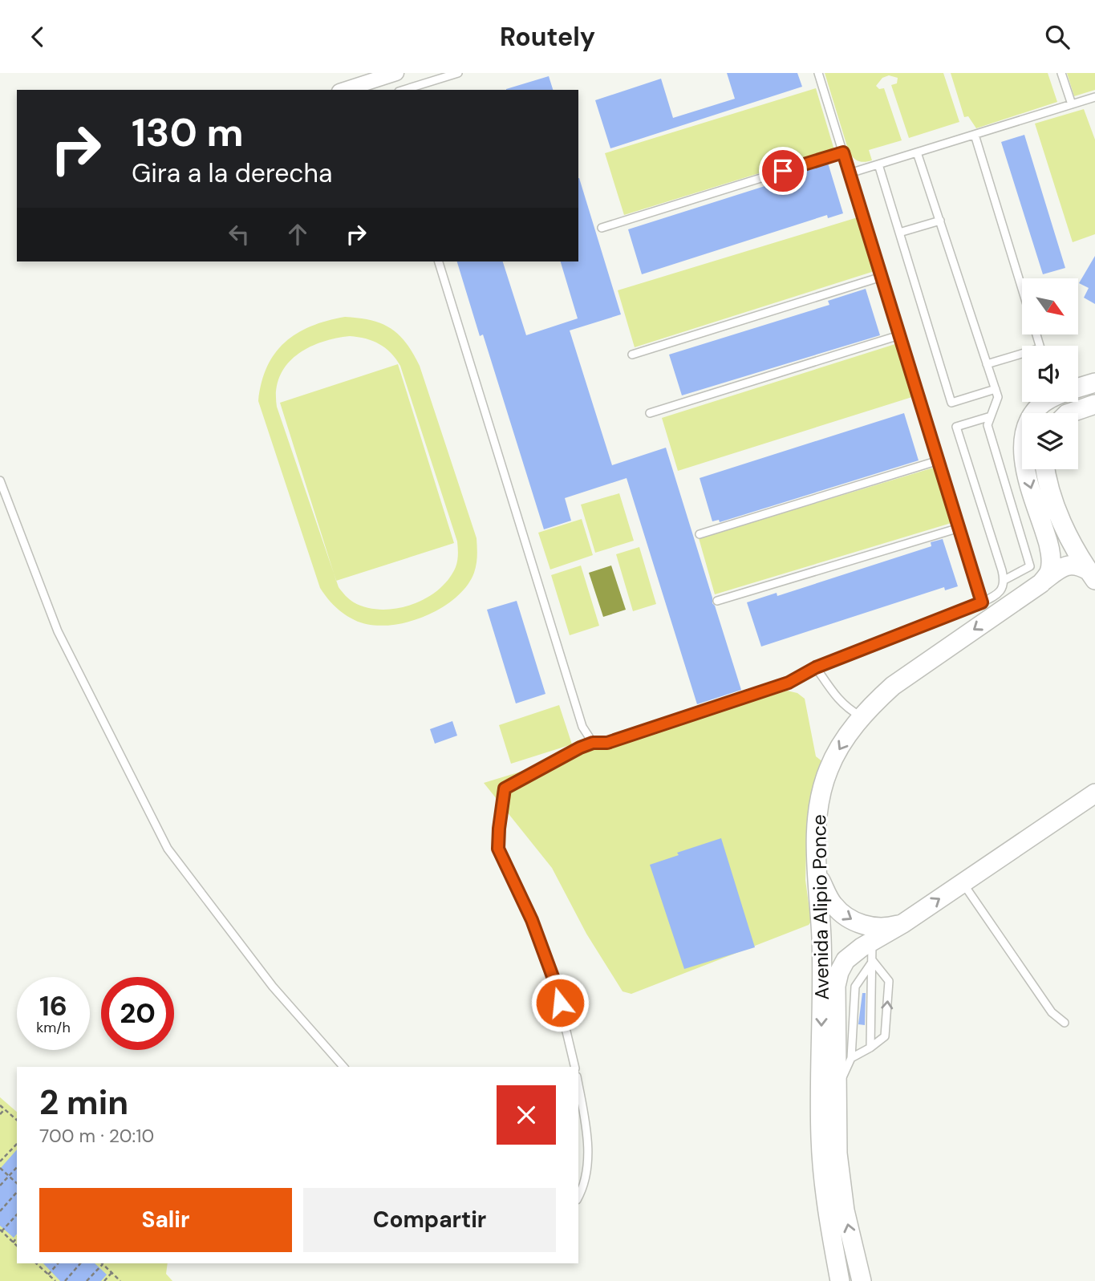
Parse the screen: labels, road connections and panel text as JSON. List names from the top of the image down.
{
  "streets": {
    "main road": ["Avenida Alipio Ponce"]
  },
  "north": "bottom right",
  "page": {
    "header": "Routely",
    "turn": ["130 m", "Gira a la derecha"],
    "speed": "16 km/h",
    "limit": "20",
    "heading": ["2 min", "700 m · 20:10"],
    "buttons": ["Salir", "Compartir"]
  }
}
